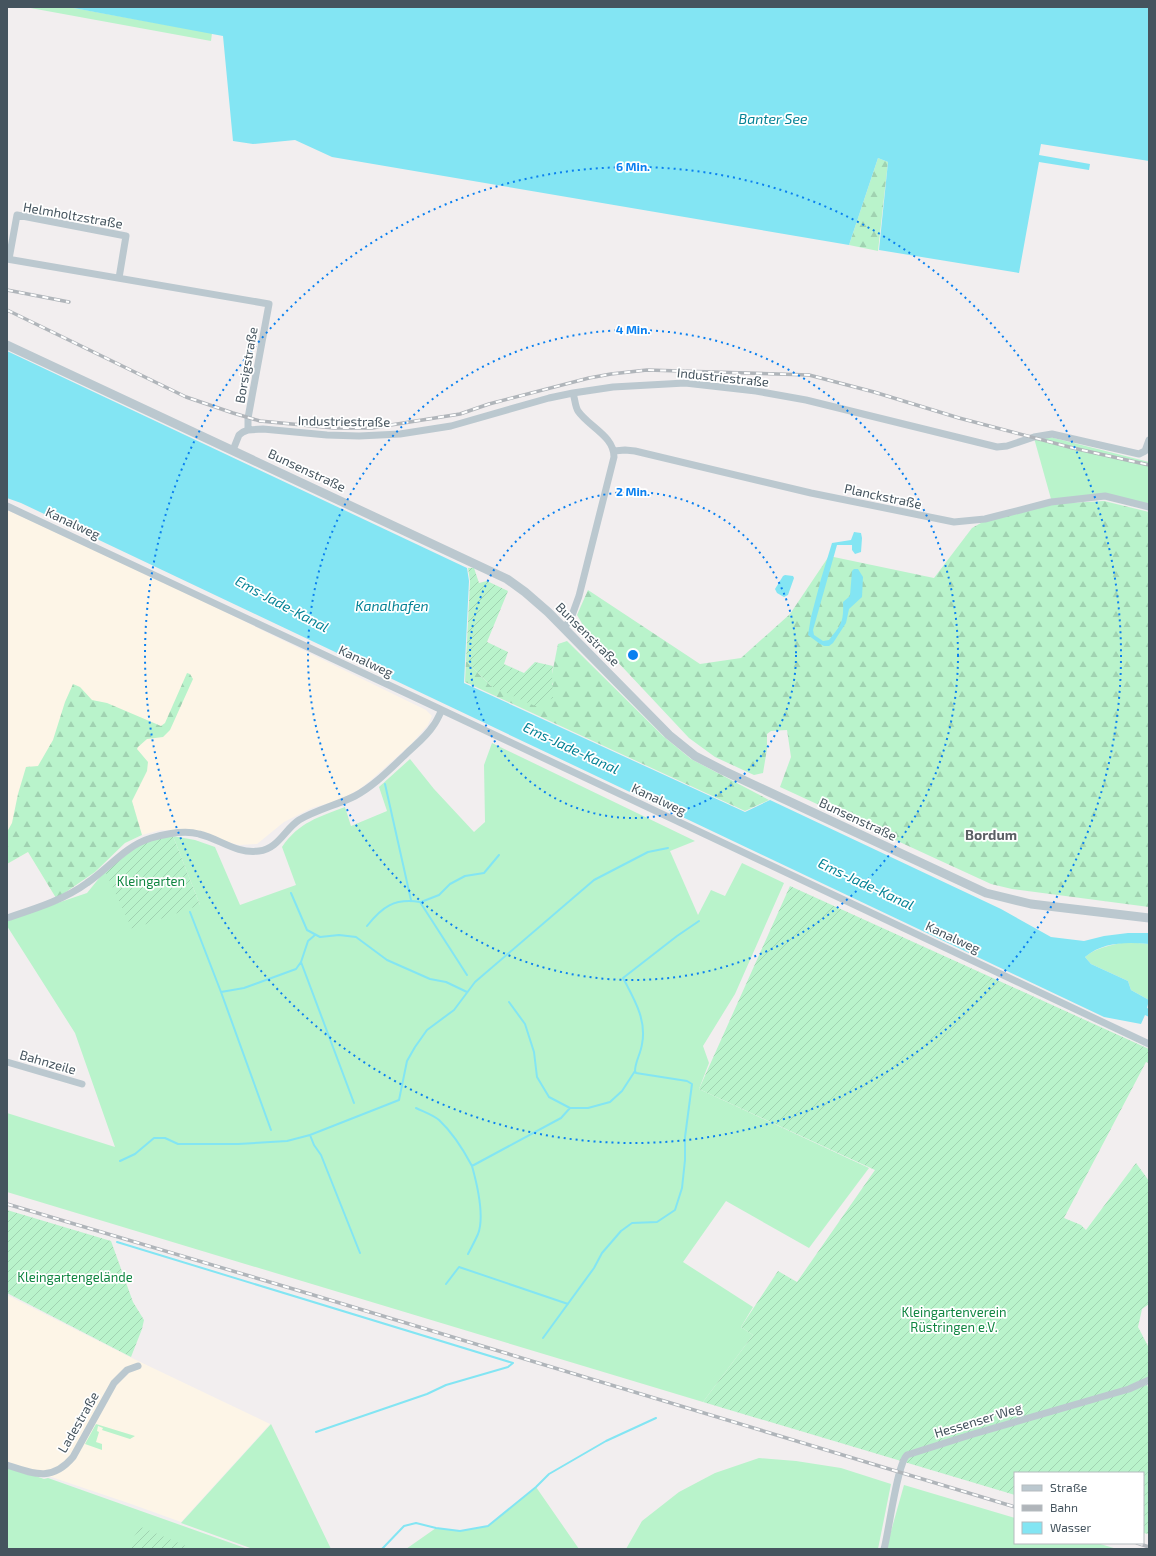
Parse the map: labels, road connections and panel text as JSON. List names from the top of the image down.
{
  "streets": {
    "street": [
      "Helmholtzstraße",
      "Borsigstraße",
      "Industriestraße",
      "Bunsenstraße",
      "Planckstraße",
      "Kanalweg",
      "Bahnzeile",
      "Hessenser Weg",
      "Ladestraße"
    ]
  },
  "crossings": [
    ["Helmholtzstraße", "Borsigstraße"],
    ["Borsigstraße", "Industriestraße"]
  ],
  "districts": ["Bordum"],
  "water": ["Banter See", "Ems-Jade-Kanal", "Kanalhafen"],
  "parks": ["Kleingarten", "Kleingartengelände", "Kleingartenverein Rüstringen e.V."],
  "legend": ["Straße", "Bahn", "Wasser"],
  "rings": ["6 Min.", "4 Min.", "2 Min."]
}
